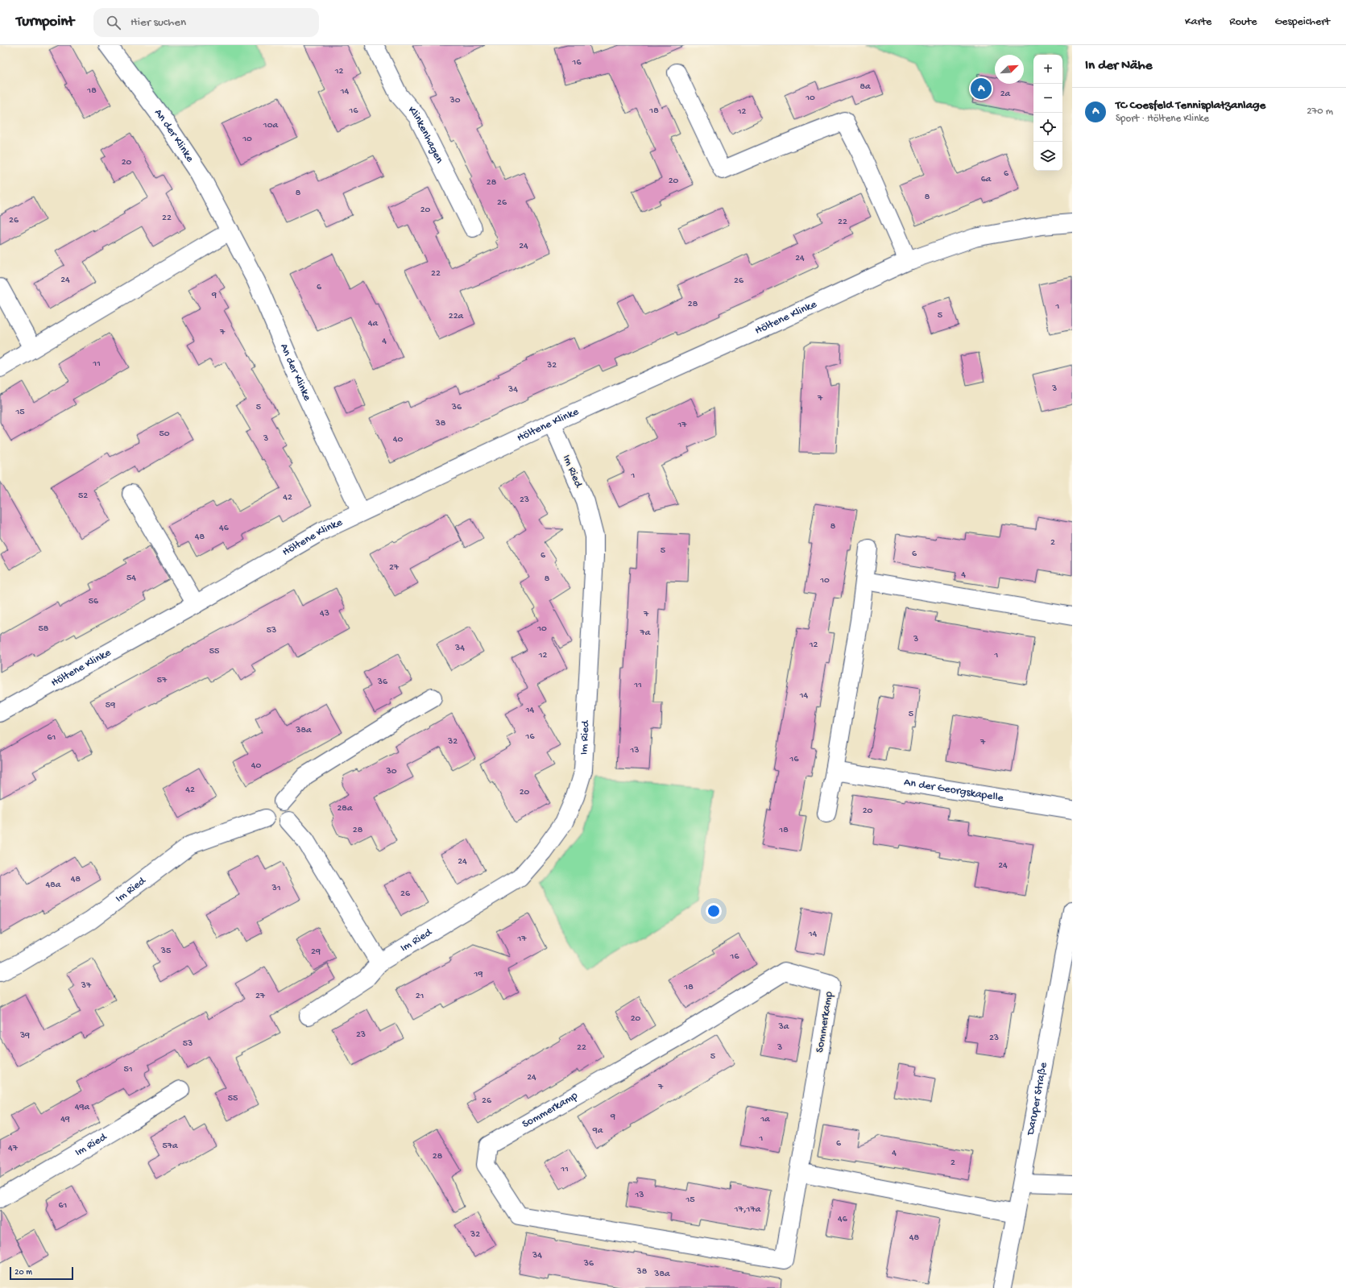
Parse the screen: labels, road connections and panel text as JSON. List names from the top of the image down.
{
  "streets": {
    "street": [
      "An der Klinke",
      "Klinkenhagen",
      "Höltene Klinke",
      "Im Ried",
      "An der Georgskapelle",
      "Sommerkamp",
      "Daruper Straße"
    ]
  },
  "crossings": [
    ["An der Klinke", "Höltene Klinke"],
    ["Höltene Klinke", "Im Ried"]
  ],
  "house_numbers": [
    "16",
    "12",
    "8a",
    "18",
    "14",
    "2a",
    "10",
    "30",
    "16",
    "18",
    "12",
    "10a",
    "10",
    "20",
    "6",
    "6a",
    "20",
    "28",
    "8",
    "8",
    "26",
    "20",
    "22",
    "26",
    "22",
    "24",
    "24",
    "22",
    "24",
    "26",
    "6",
    "9",
    "28",
    "1",
    "5",
    "22a",
    "4a",
    "7",
    "4",
    "11",
    "32",
    "3",
    "34",
    "7",
    "5",
    "36",
    "15",
    "38",
    "17",
    "50",
    "3",
    "40",
    "1",
    "52",
    "42",
    "23",
    "8",
    "46",
    "48",
    "2",
    "5",
    "6",
    "6",
    "27",
    "4",
    "54",
    "8",
    "10",
    "56",
    "43",
    "7",
    "58",
    "10",
    "53",
    "7a",
    "3",
    "12",
    "34",
    "55",
    "12",
    "1",
    "57",
    "36",
    "11",
    "14",
    "59",
    "14",
    "5",
    "38a",
    "16",
    "61",
    "32",
    "7",
    "13",
    "16",
    "40",
    "30",
    "42",
    "20",
    "28a",
    "20",
    "28",
    "18",
    "24",
    "24",
    "48",
    "48a",
    "31",
    "26",
    "14",
    "17",
    "35",
    "29",
    "16",
    "19",
    "37",
    "18",
    "27",
    "21",
    "20",
    "3a",
    "23",
    "39",
    "23",
    "53",
    "22",
    "3",
    "5",
    "51",
    "24",
    "7",
    "55",
    "26",
    "49a",
    "9",
    "49",
    "1a",
    "9a",
    "1",
    "6",
    "57a",
    "47",
    "4",
    "28",
    "2",
    "11",
    "13",
    "15",
    "61",
    "17,17a",
    "46",
    "32",
    "48",
    "34",
    "36",
    "38",
    "38a"
  ],
  "scale_bar": "20 m",
  "north": "top right",
  "page": {
    "header": "Turnpoint",
    "search": "Hier suchen",
    "nav": ["Karte", "Route", "Gespeichert"],
    "heading": "In der Nähe",
    "map_buttons": ["+", "−"],
    "pins": "A",
    "list": [
      {
        "mark": "A",
        "name": "TC Coesfeld Tennisplatzanlage",
        "note": "Sport · Höltene Klinke",
        "value": "270 m"
      }
    ],
    "scale": "20 m"
  }
}
